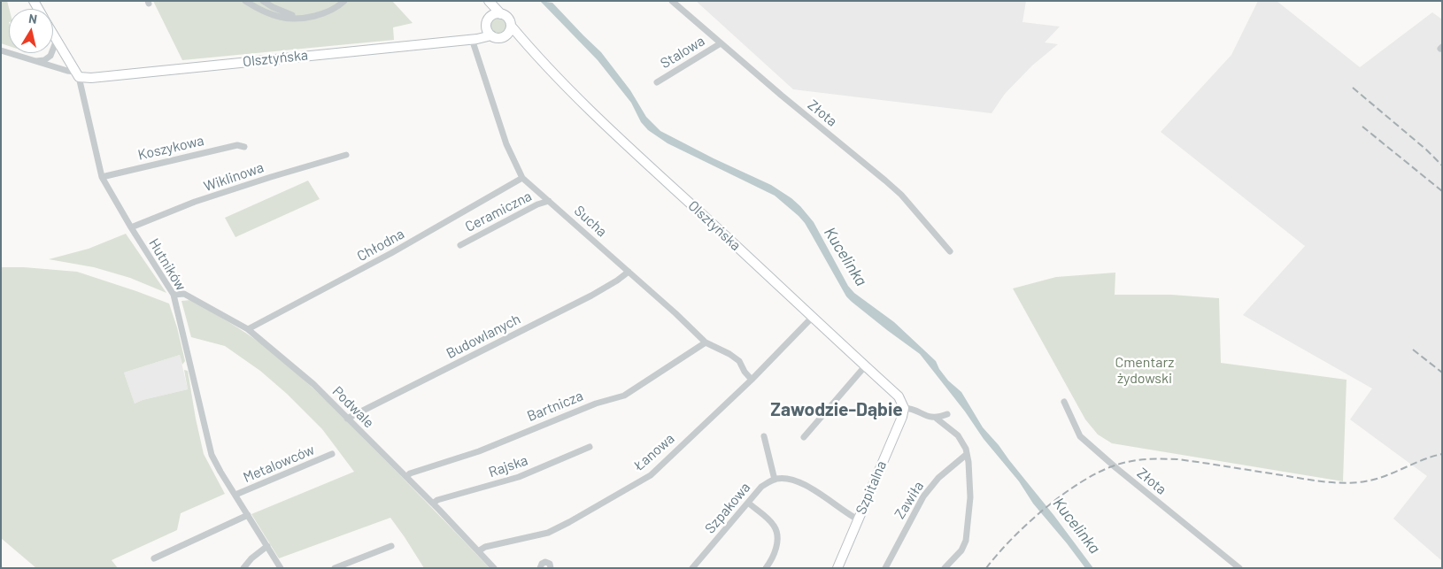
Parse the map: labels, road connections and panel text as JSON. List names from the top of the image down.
{
  "streets": {
    "street": [
      "Stalowa",
      "Olsztyńska",
      "Złota",
      "Koszykowa",
      "Wiklinowa",
      "Ceramiczna",
      "Sucha",
      "Chłodna",
      "Hutników",
      "Budowlanych",
      "Bartnicza",
      "Podwale",
      "Łanowa",
      "Metalowców",
      "Rajska",
      "Szpitalna",
      "Zawiła",
      "Szpakowa"
    ]
  },
  "crossings": [
    ["Stalowa", "Złota"],
    ["Olsztyńska", "Sucha"],
    ["Olsztyńska", "Hutników"],
    ["Olsztyńska", "Łanowa"],
    ["Olsztyńska", "Szpitalna"],
    ["Koszykowa", "Hutników"],
    ["Wiklinowa", "Hutników"],
    ["Ceramiczna", "Sucha"],
    ["Sucha", "Chłodna"],
    ["Sucha", "Budowlanych"],
    ["Sucha", "Bartnicza"],
    ["Sucha", "Łanowa"],
    ["Chłodna", "Podwale"],
    ["Hutników", "Podwale"],
    ["Hutników", "Metalowców"],
    ["Budowlanych", "Podwale"],
    ["Bartnicza", "Podwale"],
    ["Podwale", "Łanowa"],
    ["Podwale", "Rajska"]
  ],
  "districts": ["Zawodzie-Dąbie"],
  "water": ["Kucelinka"],
  "parks": ["Cmentarz żydowski"],
  "north": "top"
}
